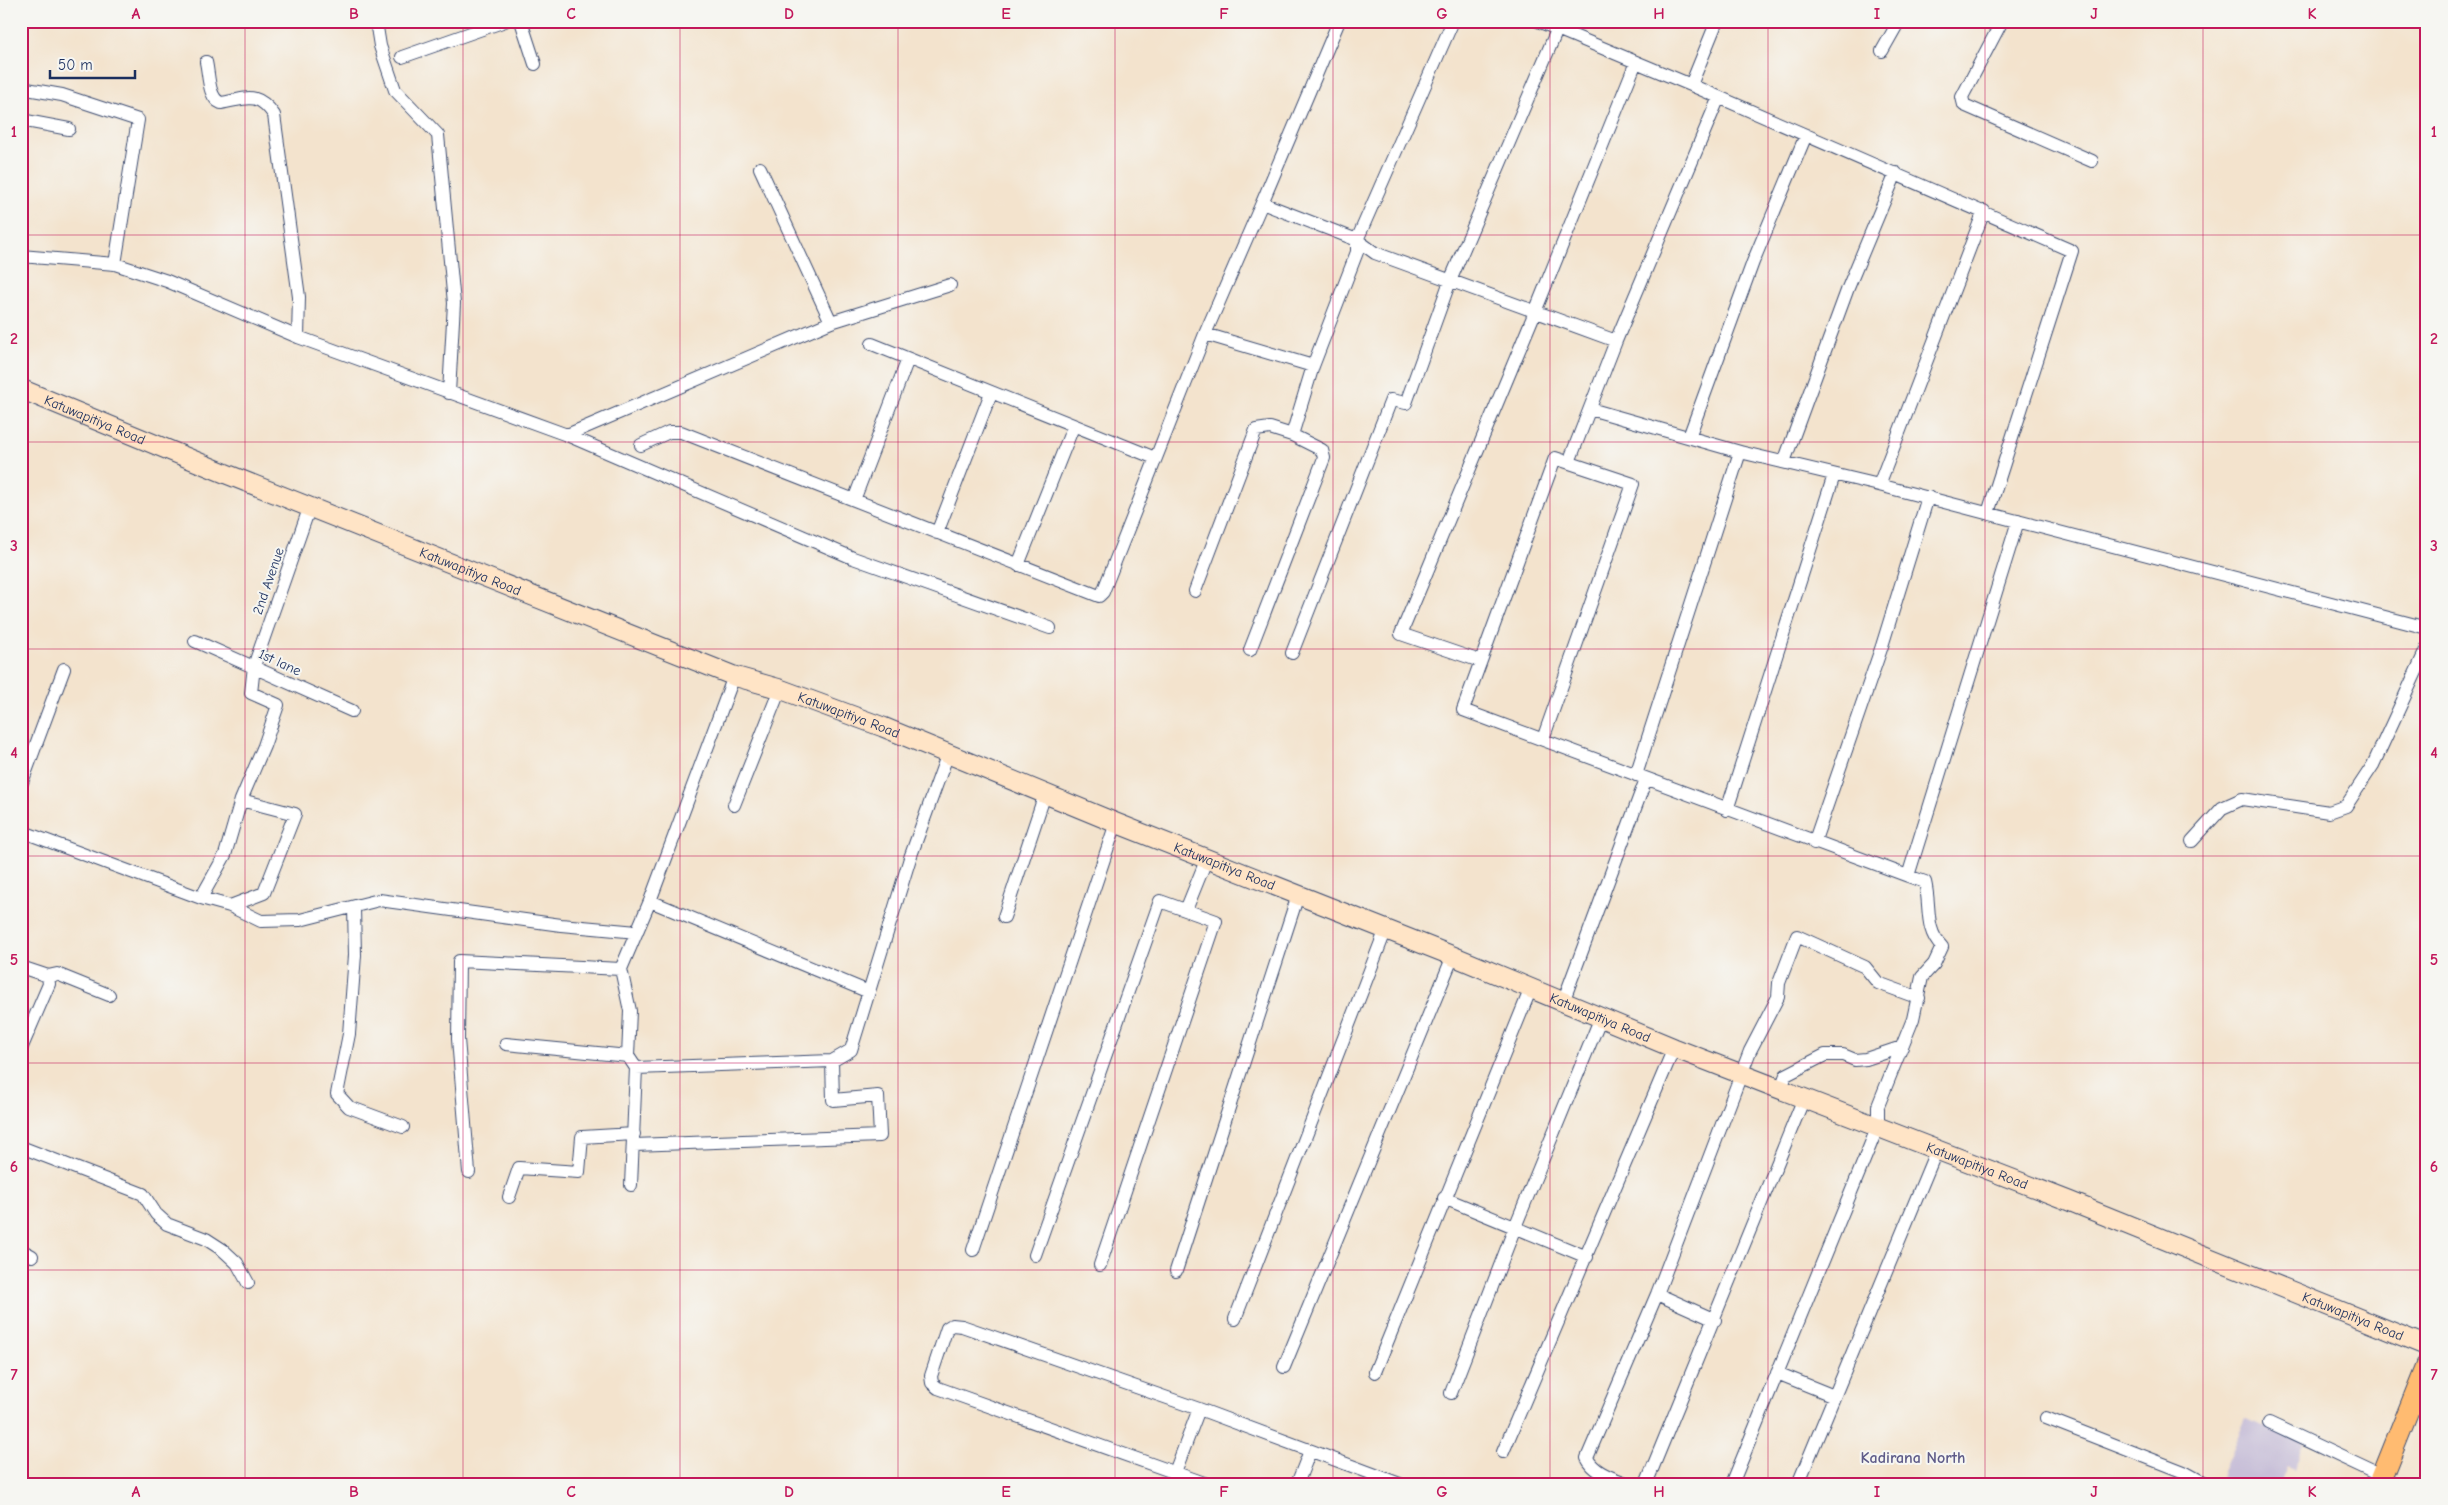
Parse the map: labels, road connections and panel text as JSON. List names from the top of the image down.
{
  "streets": {
    "street": ["Katuwapitiya Road", "2nd Avenue", "1st lane"]
  },
  "crossings": [
    ["Katuwapitiya Road", "2nd Avenue"],
    ["2nd Avenue", "1st lane"]
  ],
  "districts": ["Kadirana North"],
  "scale_bar": "50 m",
  "grid": {
    "columns": [
      "A",
      "B",
      "C",
      "D",
      "E",
      "F",
      "G",
      "H",
      "I",
      "J",
      "K"
    ],
    "rows": [
      "1",
      "2",
      "3",
      "4",
      "5",
      "6",
      "7"
    ]
  }
}
